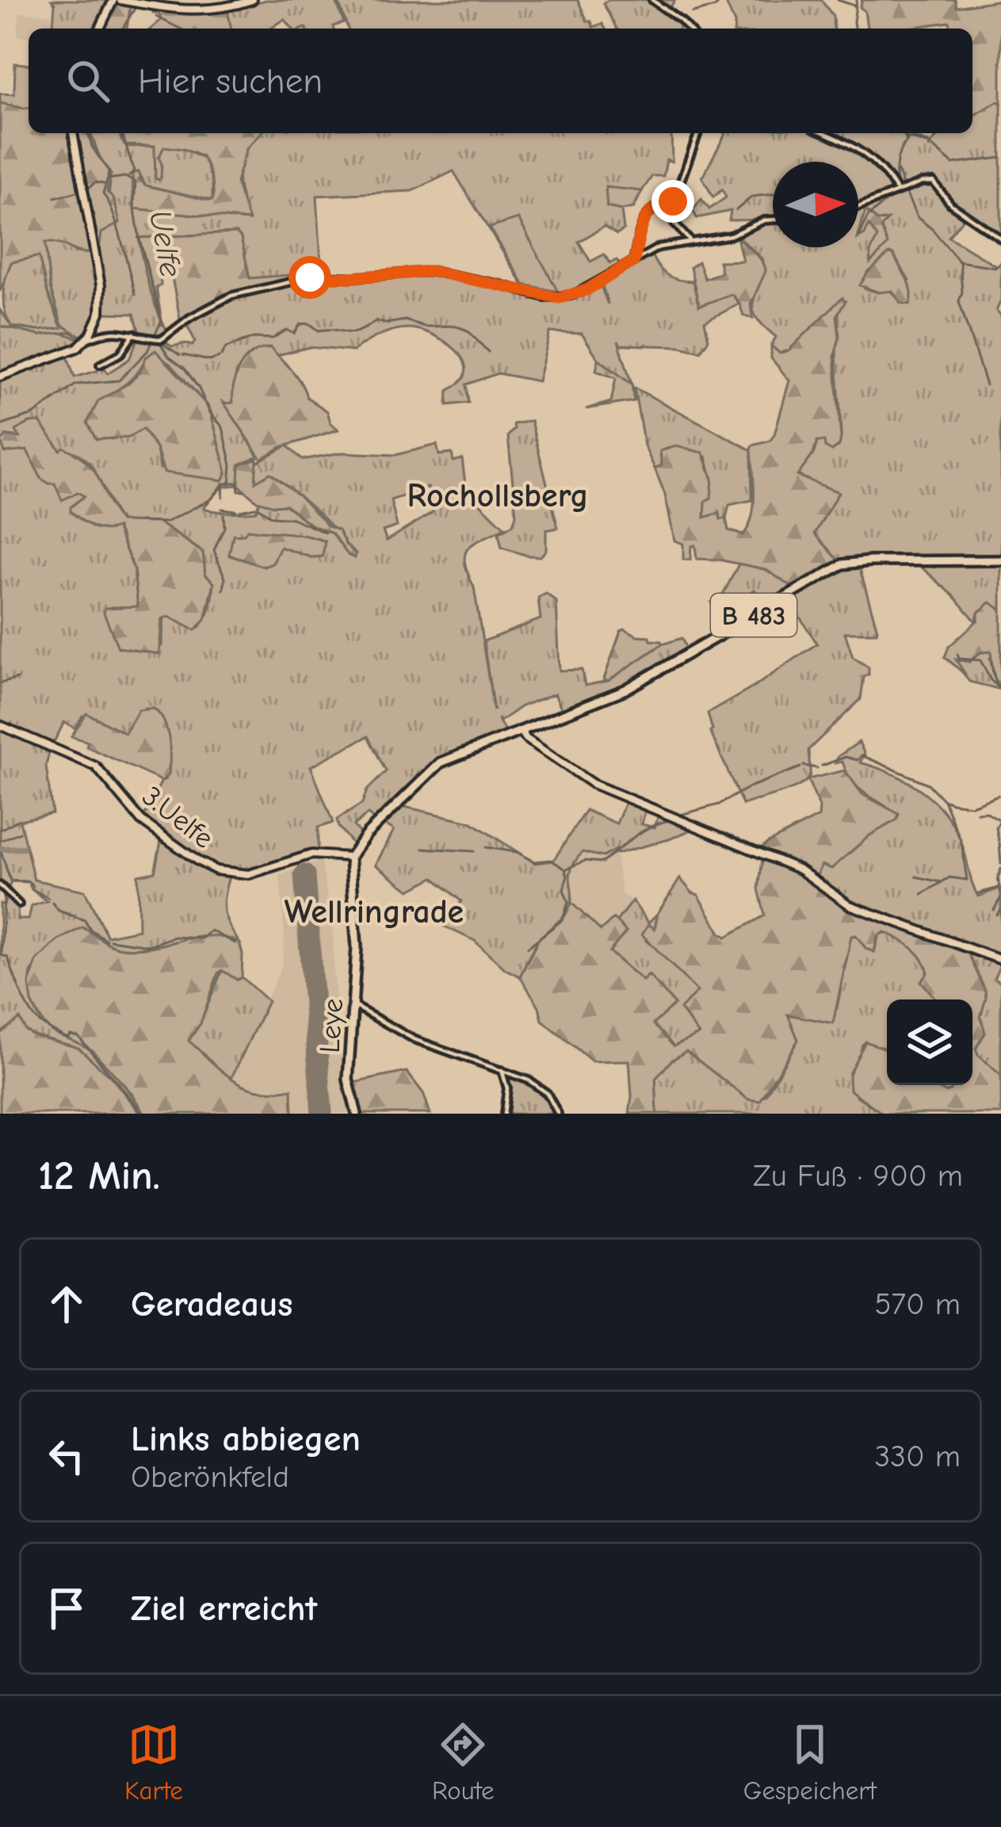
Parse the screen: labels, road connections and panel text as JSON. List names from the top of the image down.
{
  "streets": {
    "main road": ["B 483", "Leye"],
    "street": ["3.Uelfe"]
  },
  "crossings": [
    ["B 483", "3.Uelfe"],
    ["B 483", "Leye"],
    ["3.Uelfe", "Leye"]
  ],
  "districts": ["Rochollsberg", "Wellringrade"],
  "water": ["Uelfe"],
  "north": "right",
  "page": {
    "search": "Hier suchen",
    "heading": ["12 Min.", "Zu Fuß · 900 m"],
    "list": [
      ["Geradeaus", "570 m"],
      ["Links abbiegen", "Oberönkfeld", "330 m"],
      "Ziel erreicht"
    ],
    "nav": ["Karte", "Route", "Gespeichert"]
  }
}
